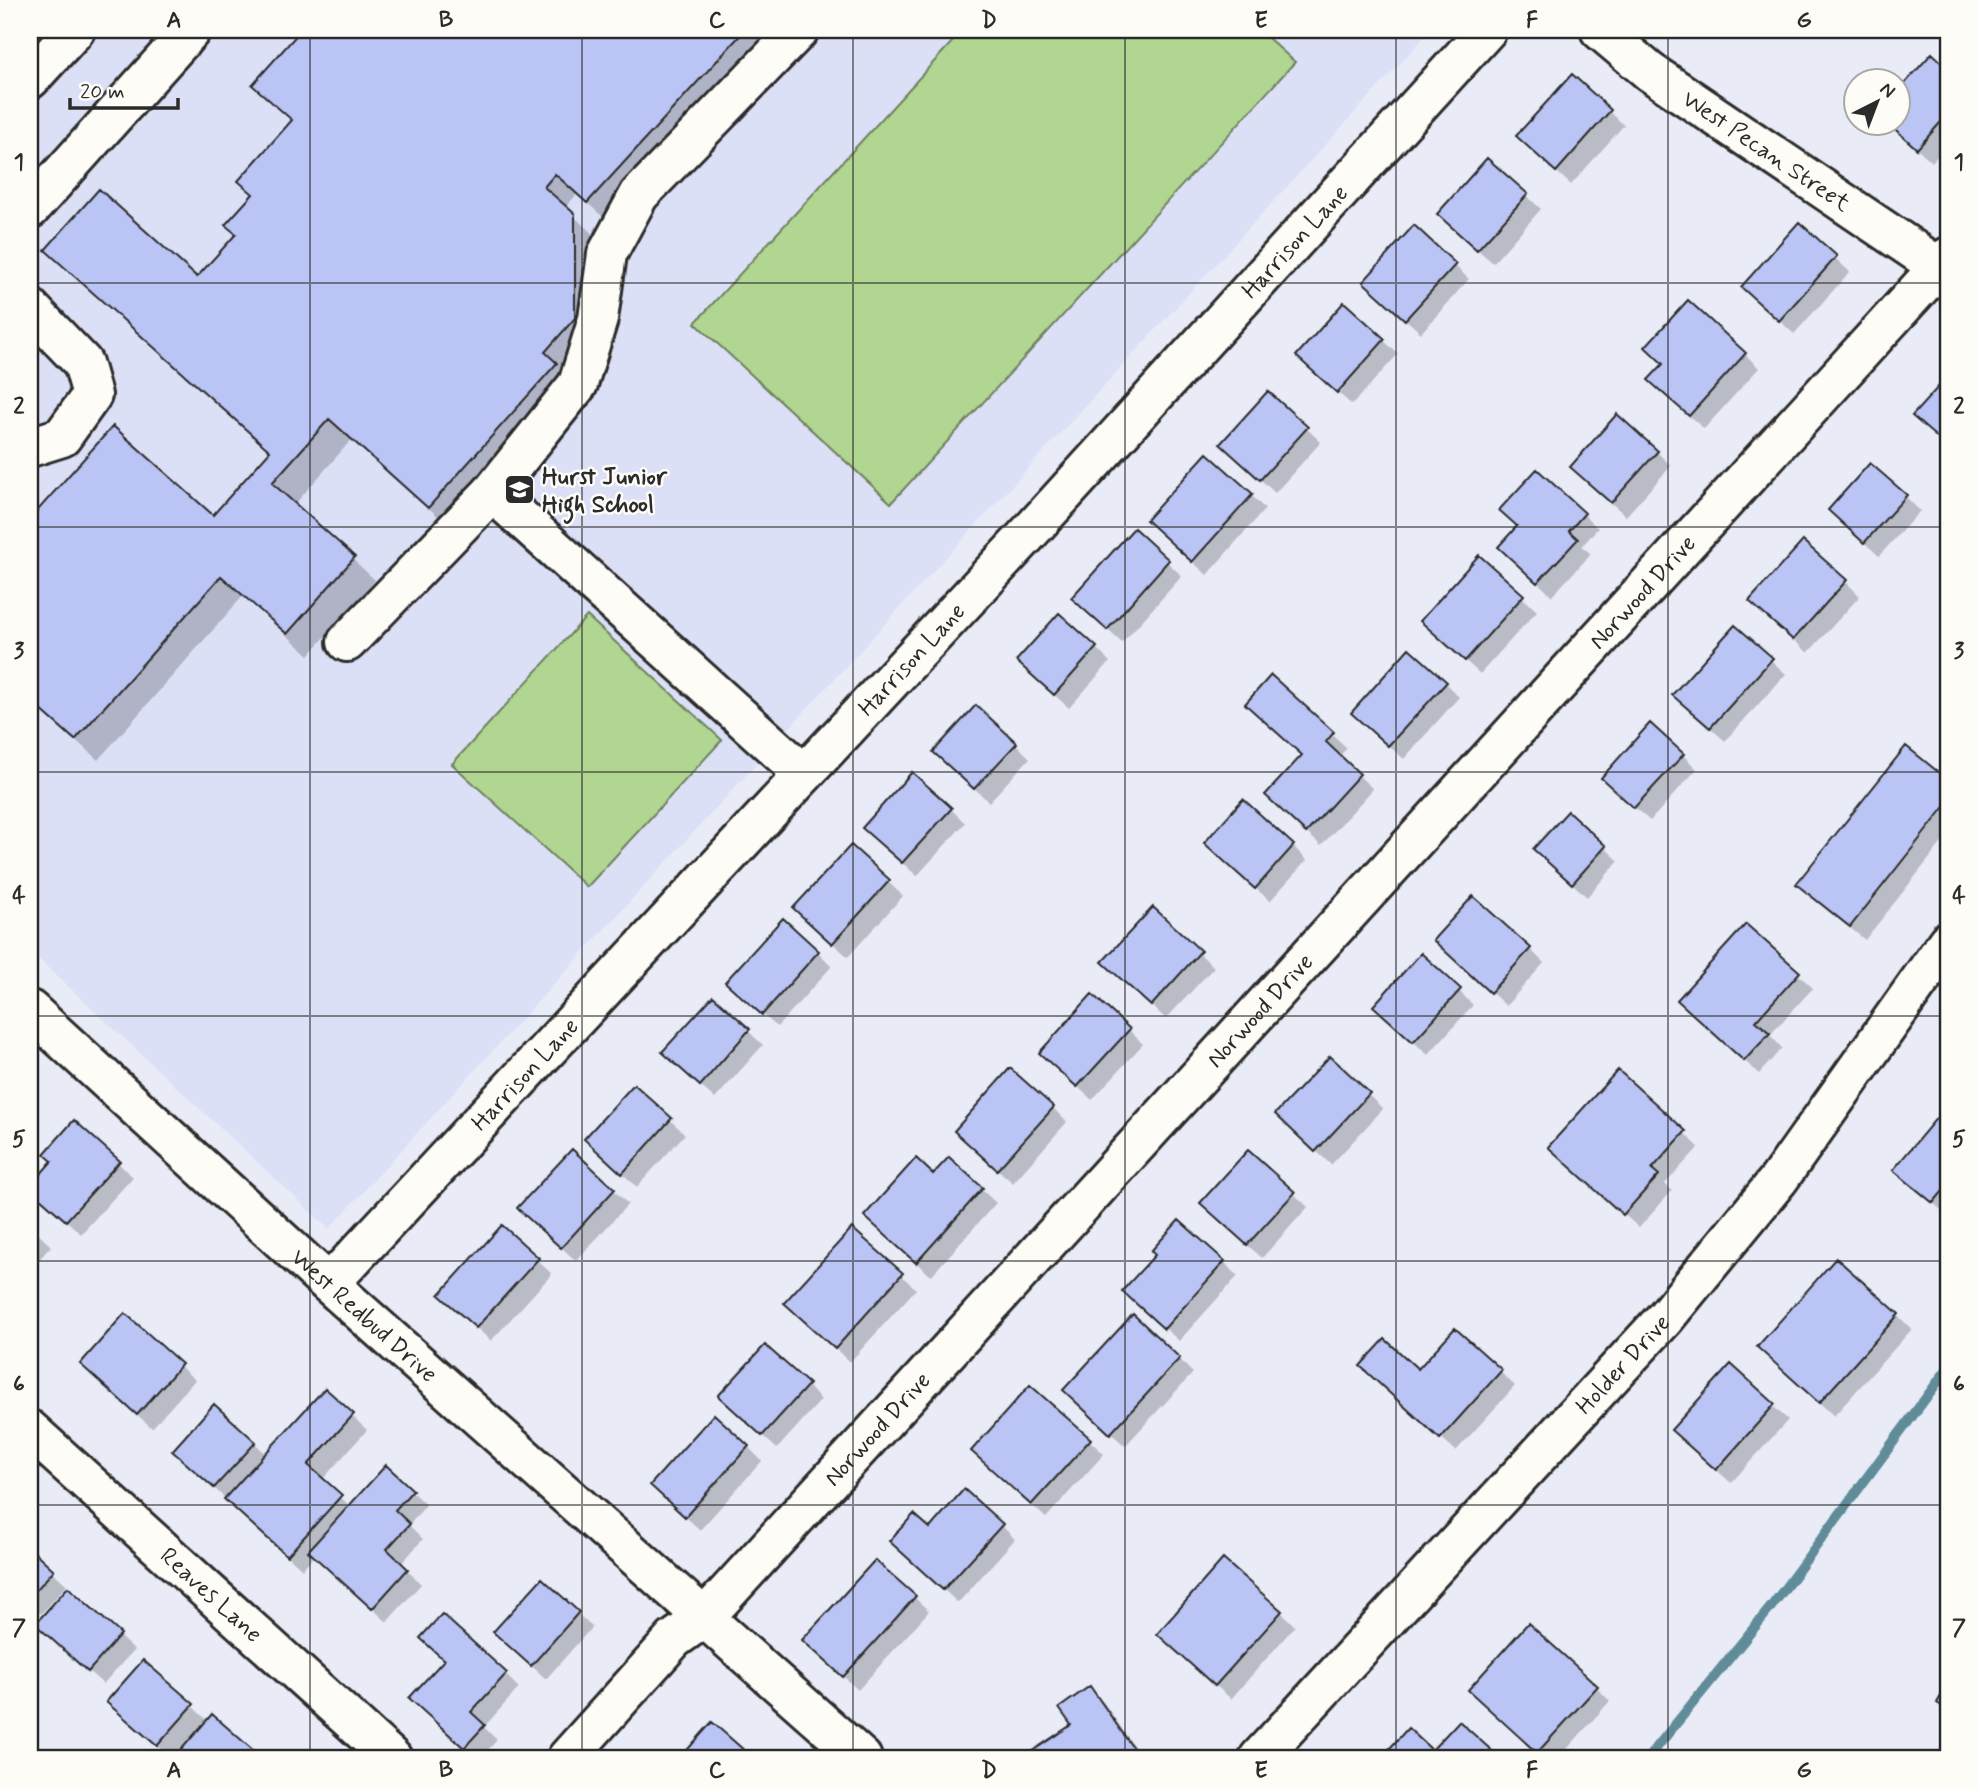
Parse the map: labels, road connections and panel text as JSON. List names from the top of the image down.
{
  "streets": {
    "street": [
      "West Pecan Street",
      "Harrison Lane",
      "Norwood Drive",
      "West Redbud Drive",
      "Holder Drive",
      "Reaves Lane"
    ]
  },
  "crossings": [
    ["West Pecan Street", "Norwood Drive"],
    ["Harrison Lane", "West Redbud Drive"],
    ["Norwood Drive", "West Redbud Drive"]
  ],
  "places": {
    "school or university": ["Hurst Junior High School"]
  },
  "scale_bar": "20 m",
  "north": "top right",
  "grid": {
    "columns": [
      "A",
      "B",
      "C",
      "D",
      "E",
      "F",
      "G"
    ],
    "rows": [
      "1",
      "2",
      "3",
      "4",
      "5",
      "6",
      "7"
    ]
  }
}
